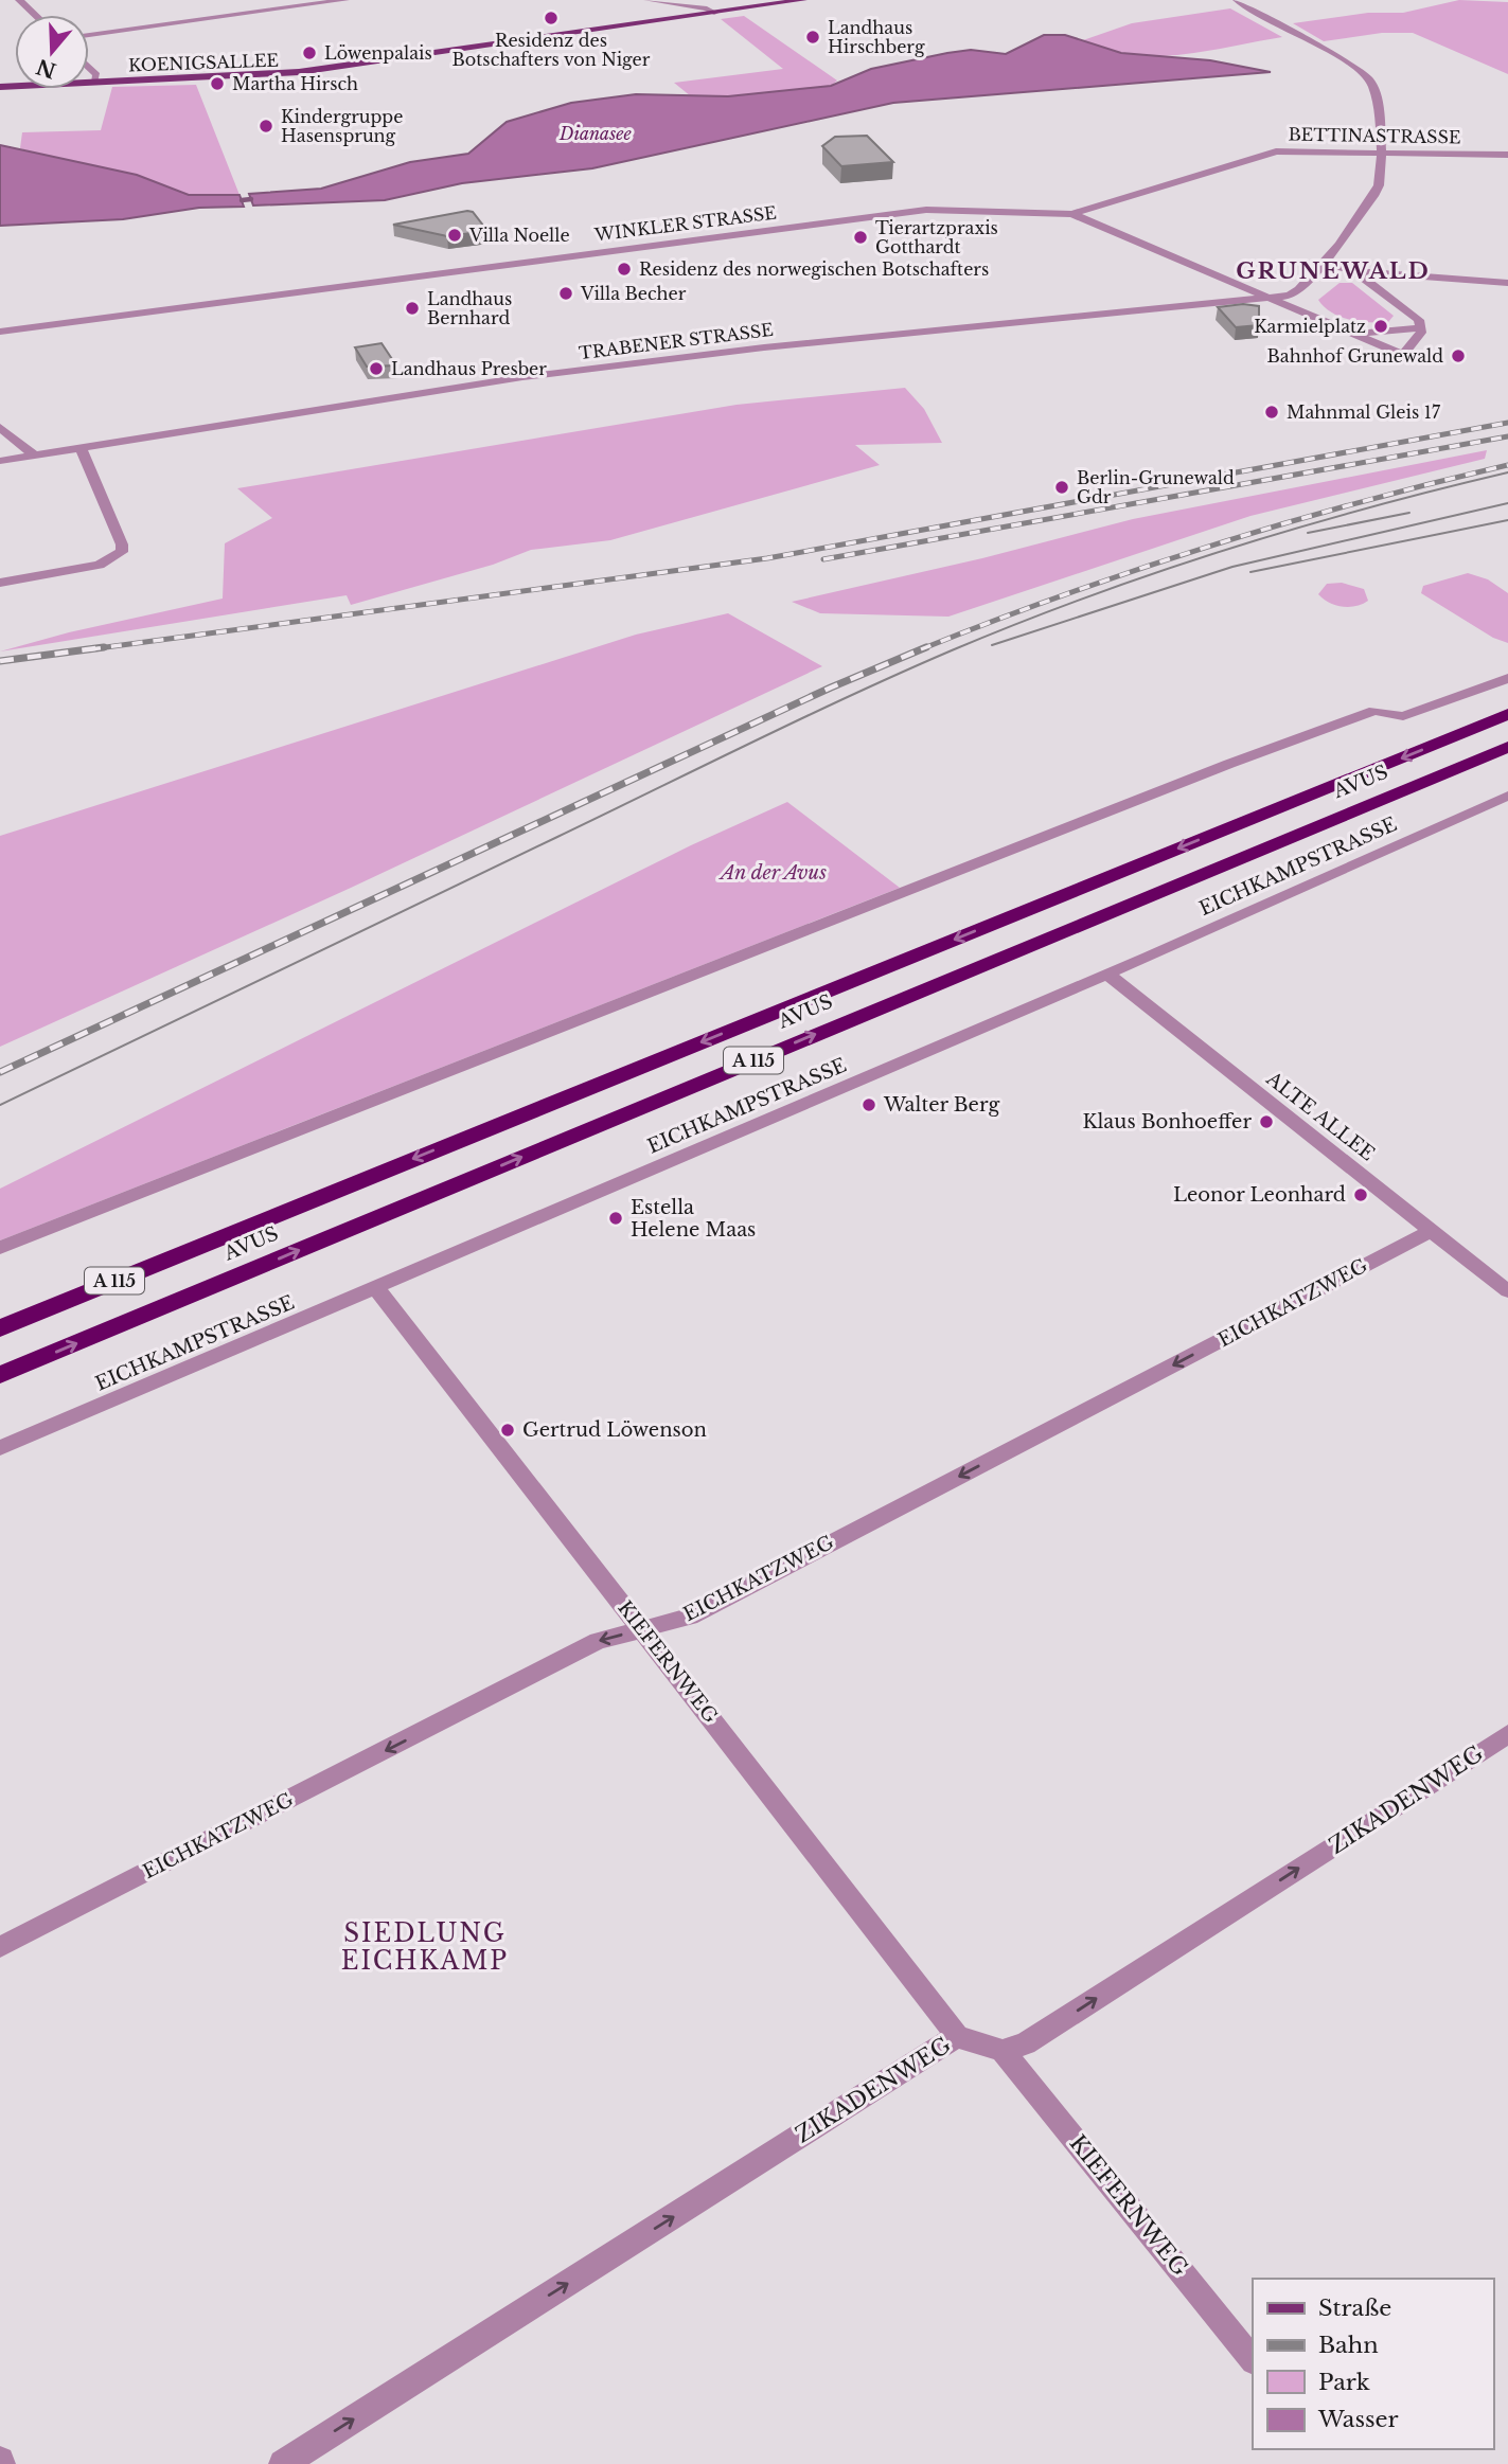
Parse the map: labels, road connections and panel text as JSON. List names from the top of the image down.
{
  "streets": {
    "highway": ["AVUS", "A 115"],
    "main road": ["KOENIGSALLEE"],
    "street": [
      "BETTINASTRASSE",
      "WINKLER STRASSE",
      "TRABENER STRASSE",
      "EICHKAMPSTRASSE",
      "ALTE ALLEE",
      "EICHKATZWEG",
      "KIEFERNWEG",
      "ZIKADENWEG"
    ]
  },
  "crossings": [
    ["BETTINASTRASSE", "WINKLER STRASSE"],
    ["WINKLER STRASSE", "TRABENER STRASSE"],
    ["EICHKAMPSTRASSE", "ALTE ALLEE"],
    ["EICHKAMPSTRASSE", "KIEFERNWEG"],
    ["ALTE ALLEE", "EICHKATZWEG"],
    ["EICHKATZWEG", "KIEFERNWEG"],
    ["KIEFERNWEG", "ZIKADENWEG"]
  ],
  "one_way": ["EICHKATZWEG", "ZIKADENWEG"],
  "districts": ["GRUNEWALD", "SIEDLUNG EICHKAMP"],
  "water": ["Dianasee"],
  "parks": ["An der Avus"],
  "places": [
    "Residenz des Botschafters von Niger",
    "Landhaus Hirschberg",
    "Löwenpalais",
    "Martha Hirsch",
    "Kindergruppe Hasensprung",
    "Villa Noelle",
    "Tierartzpraxis Gotthardt",
    "Residenz des norwegischen Botschafters",
    "Villa Becher",
    "Landhaus Bernhard",
    "Karmielplatz",
    "Bahnhof Grunewald",
    "Landhaus Presber",
    "Mahnmal Gleis 17",
    "Berlin-Grunewald Gdr",
    "Walter Berg",
    "Klaus Bonhoeffer",
    "Leonor Leonhard",
    "Estella Helene Maas",
    "Gertrud Löwenson"
  ],
  "legend": [
    "Straße",
    "Bahn",
    "Park",
    "Wasser"
  ],
  "north": "bottom"
}
